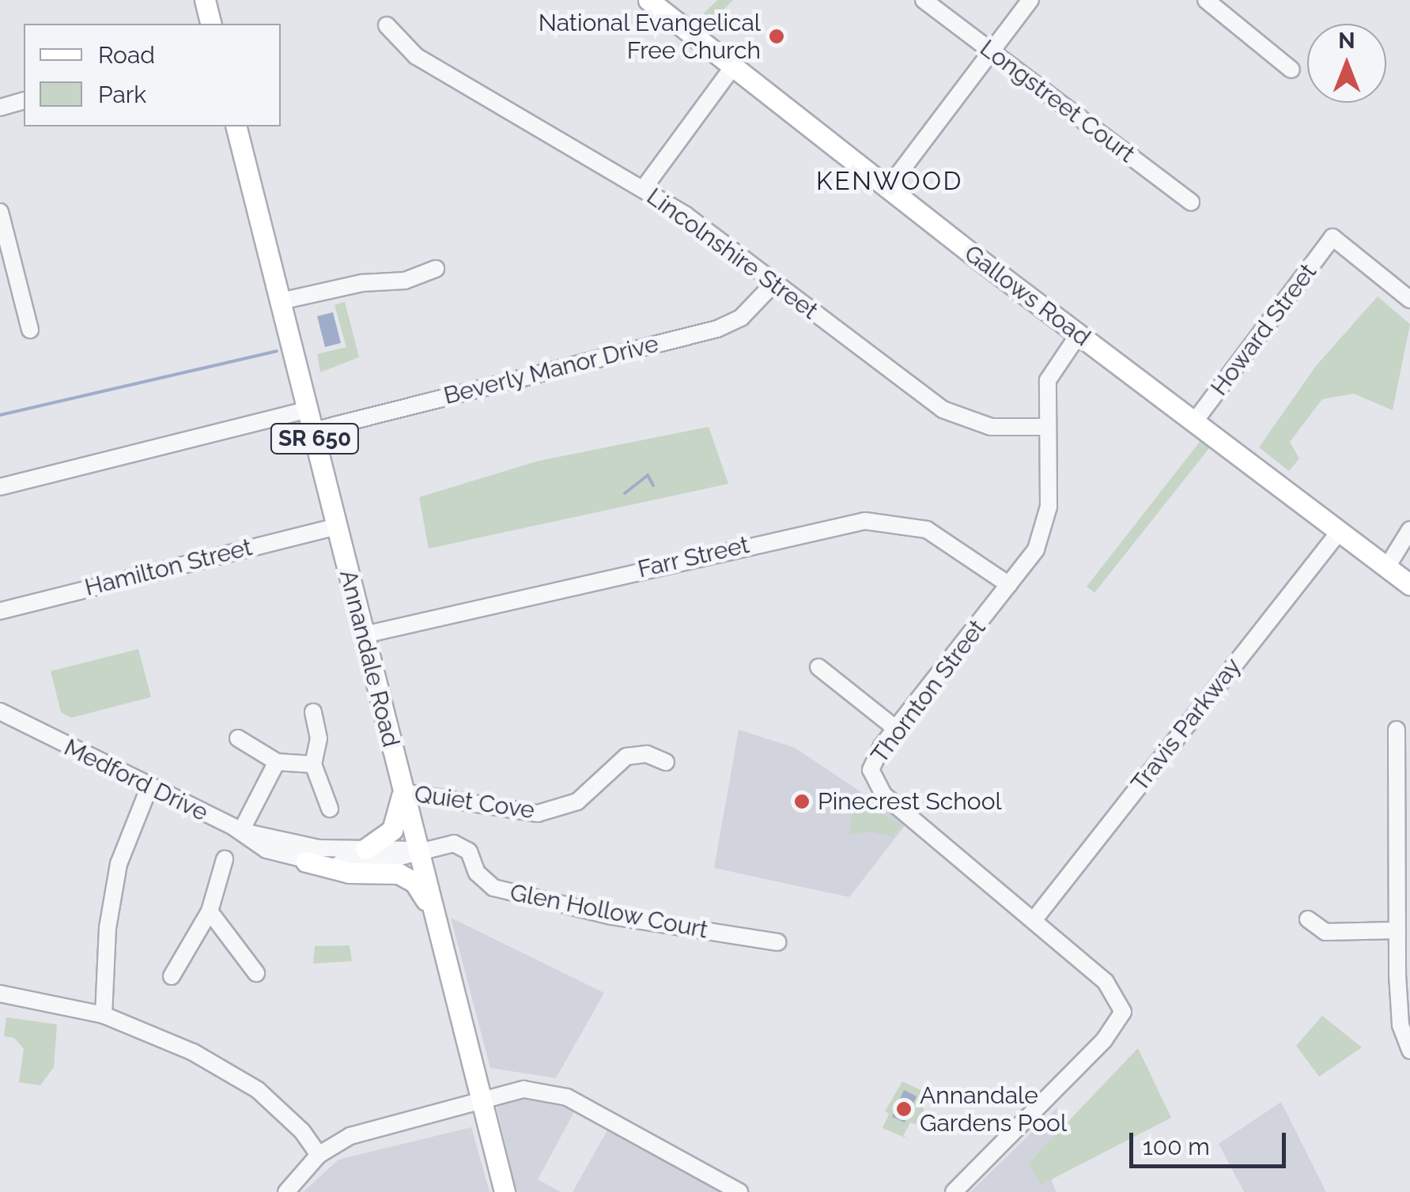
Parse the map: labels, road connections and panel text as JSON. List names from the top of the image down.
{
  "streets": {
    "main road": ["Gallows Road", "SR 650", "Annandale Road"],
    "street": [
      "Longstreet Court",
      "Lincolnshire Street",
      "Howard Street",
      "Beverly Manor Drive",
      "Farr Street",
      "Hamilton Street",
      "Thornton Street",
      "Travis Parkway",
      "Medford Drive",
      "Quiet Cove",
      "Glen Hollow Court"
    ]
  },
  "crossings": [
    ["Lincolnshire Street", "Beverly Manor Drive"],
    ["Lincolnshire Street", "Thornton Street"],
    ["Gallows Road", "Howard Street"],
    ["Gallows Road", "Thornton Street"],
    ["Gallows Road", "Travis Parkway"],
    ["Beverly Manor Drive", "Annandale Road"],
    ["Farr Street", "Annandale Road"],
    ["Farr Street", "Thornton Street"],
    ["Hamilton Street", "Annandale Road"],
    ["Annandale Road", "Medford Drive"],
    ["Annandale Road", "Quiet Cove"],
    ["Annandale Road", "Glen Hollow Court"],
    ["Thornton Street", "Travis Parkway"],
    ["Medford Drive", "Glen Hollow Court"]
  ],
  "districts": ["KENWOOD"],
  "places": ["National Evangelical Free Church", "Pinecrest School", "Annandale Gardens Pool"],
  "legend": ["Road", "Park"],
  "scale_bar": "100 m",
  "north": "top"
}
